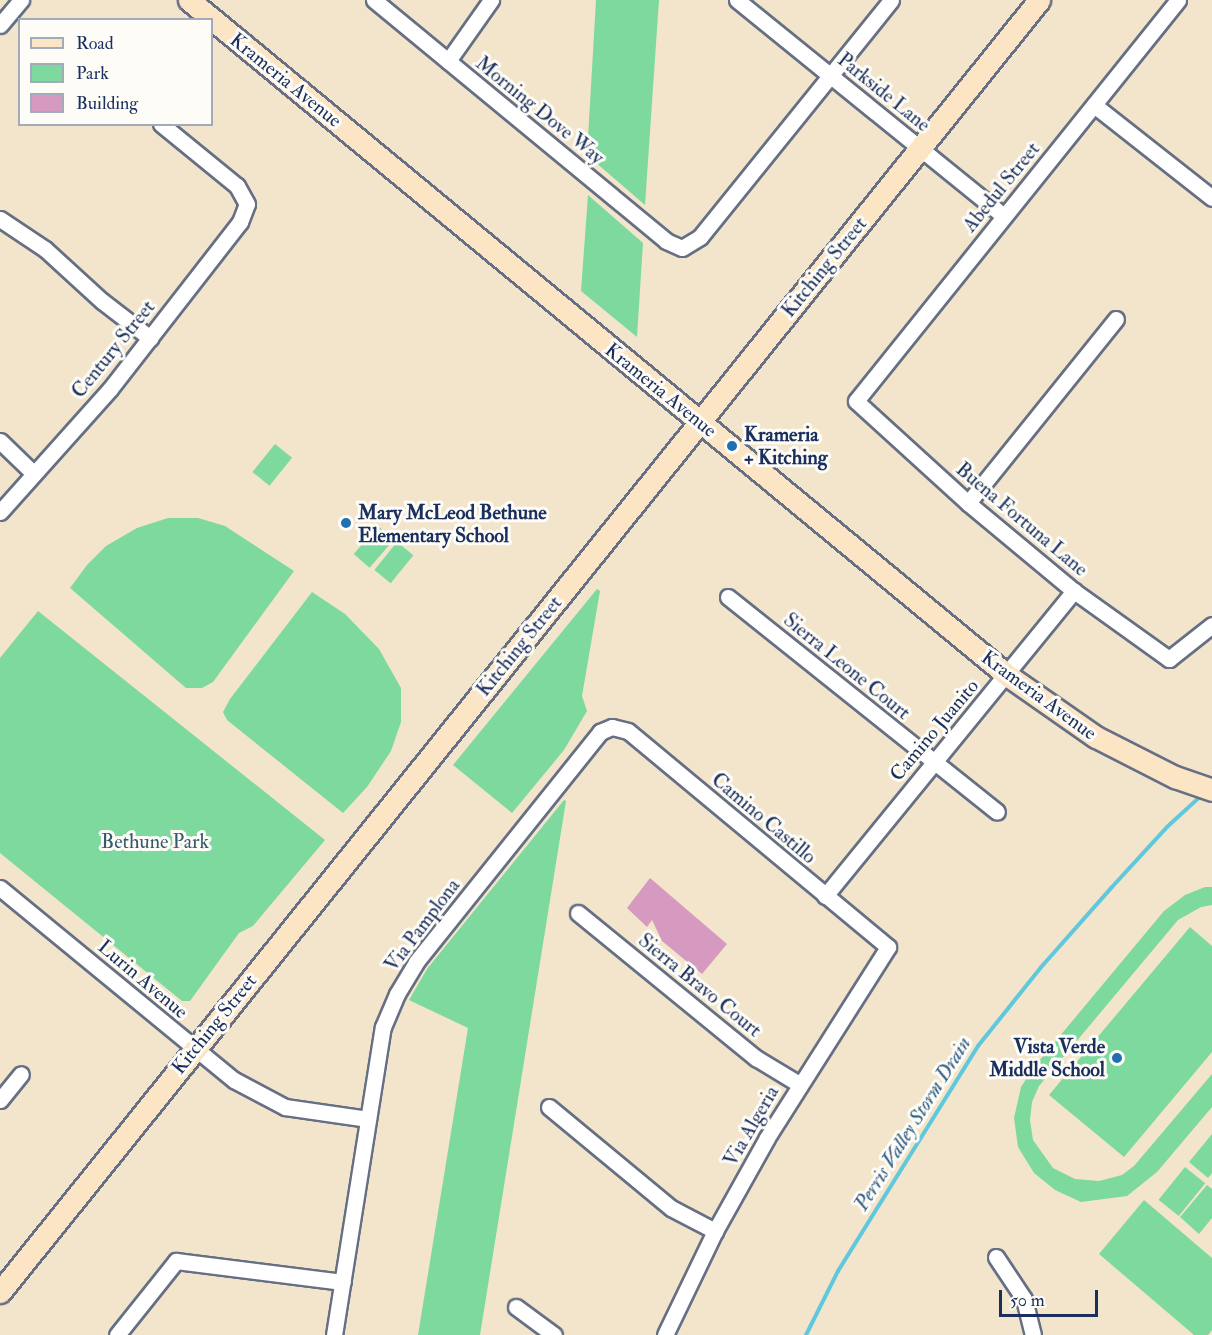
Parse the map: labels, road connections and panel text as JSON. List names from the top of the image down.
{
  "streets": {
    "street": [
      "Krameria Avenue",
      "Parkside Lane",
      "Morning Dove Way",
      "Abedul Street",
      "Kitching Street",
      "Century Street",
      "Buena Fortuna Lane",
      "Sierra Leone Court",
      "Camino Juanito",
      "Camino Castillo",
      "Via Pamplona",
      "Lurin Avenue",
      "Sierra Bravo Court",
      "Via Algeria"
    ]
  },
  "crossings": [
    ["Krameria Avenue", "Kitching Street"],
    ["Krameria Avenue", "Camino Juanito"],
    ["Parkside Lane", "Morning Dove Way"],
    ["Parkside Lane", "Abedul Street"],
    ["Parkside Lane", "Kitching Street"],
    ["Abedul Street", "Buena Fortuna Lane"],
    ["Kitching Street", "Lurin Avenue"],
    ["Buena Fortuna Lane", "Camino Juanito"],
    ["Sierra Leone Court", "Camino Juanito"],
    ["Camino Juanito", "Camino Castillo"],
    ["Camino Castillo", "Via Pamplona"],
    ["Camino Castillo", "Via Algeria"],
    ["Via Pamplona", "Lurin Avenue"],
    ["Sierra Bravo Court", "Via Algeria"]
  ],
  "water": ["Perris Valley Storm Drain"],
  "parks": ["Bethune Park"],
  "places": ["Krameria + Kitching", "Mary McLeod Bethune Elementary School", "Vista Verde Middle School"],
  "legend": ["Road", "Park", "Building"],
  "scale_bar": "50 m"
}
